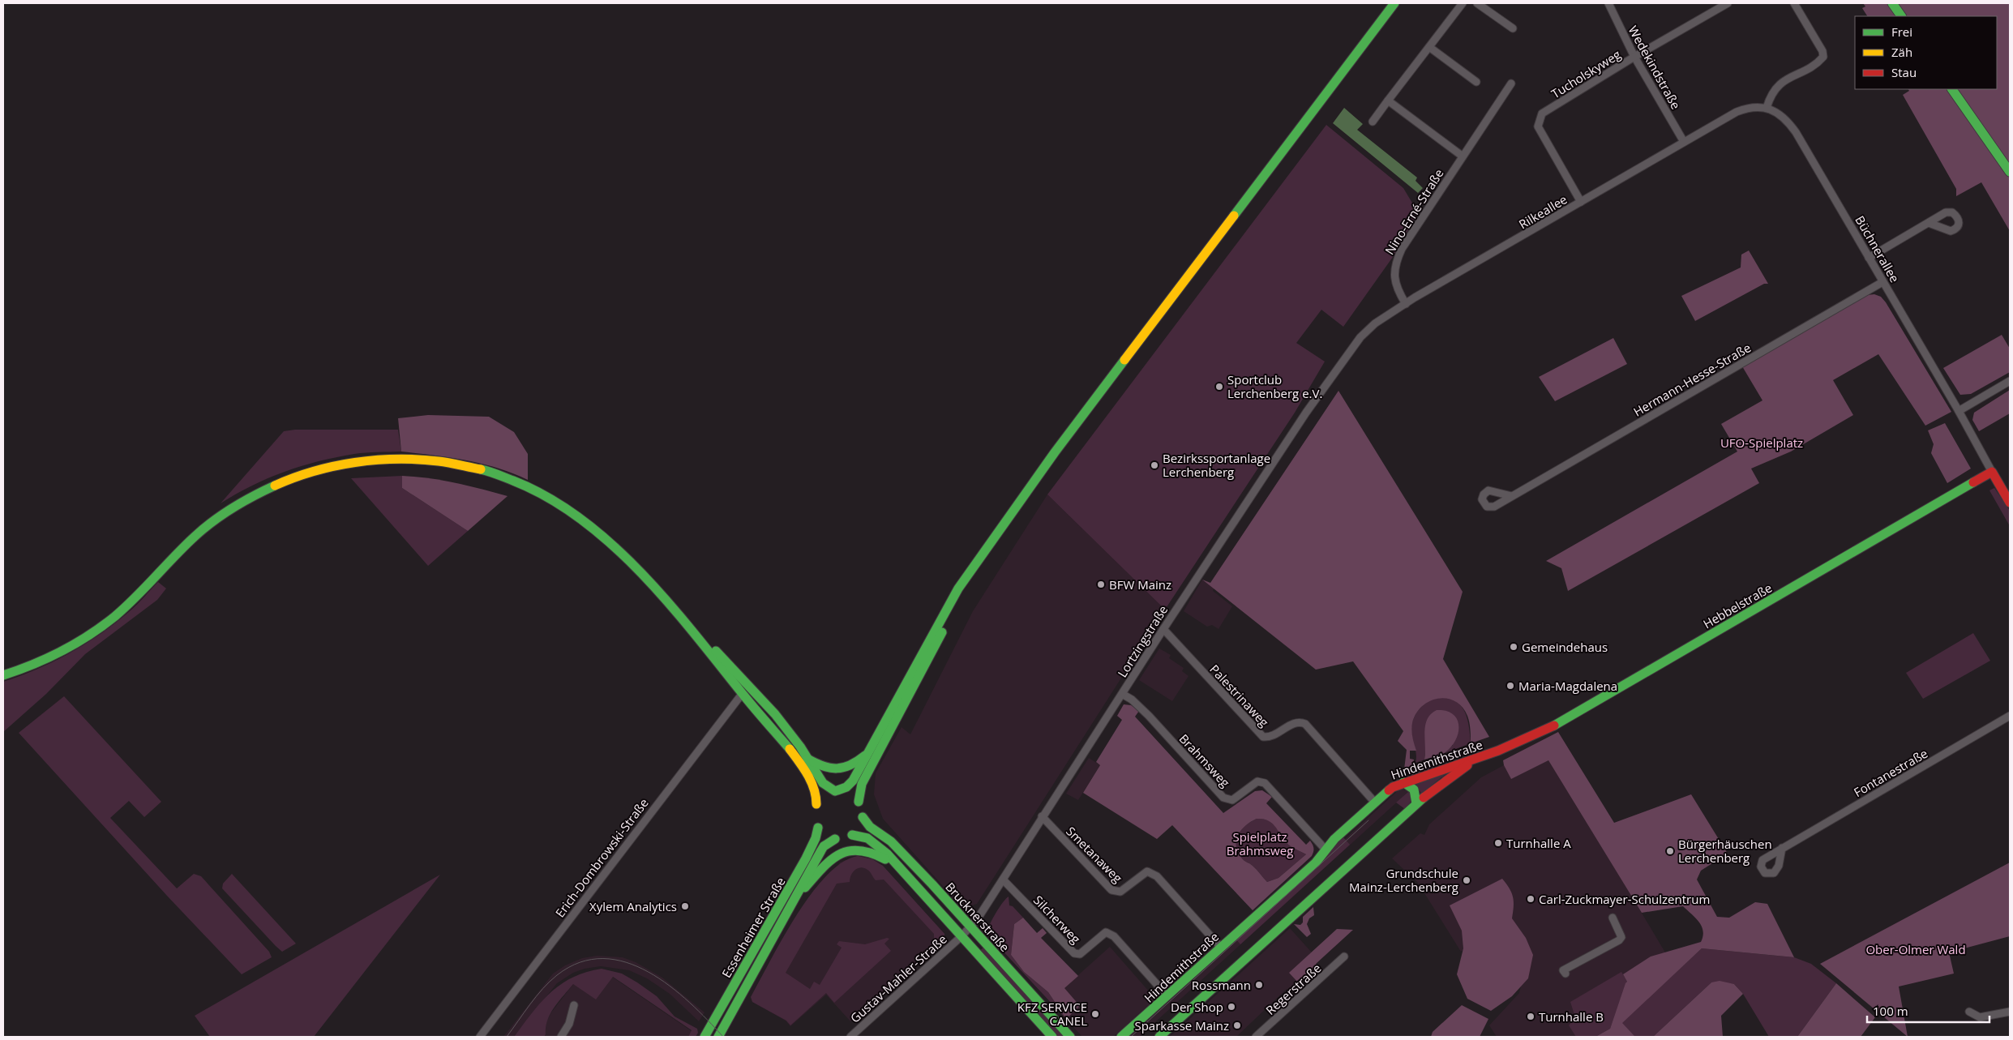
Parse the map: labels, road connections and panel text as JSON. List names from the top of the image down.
{
  "streets": {
    "main road": [
      "Büchnerallee",
      "Hebbelstraße",
      "Hindemithstraße",
      "Brucknerstraße",
      "Essenheimer Straße"
    ],
    "street": [
      "Wedekindstraße",
      "Tucholskyweg",
      "Nino-Erné-Straße",
      "Rilkeallee",
      "Hermann-Hesse-Straße",
      "Lortzingstraße",
      "Palestrinaweg",
      "Brahmsweg",
      "Fontanestraße",
      "Smetanaweg",
      "Erich-Dombrowski-Straße",
      "Silcherweg",
      "Gustav-Mahler-Straße",
      "Regerstraße"
    ]
  },
  "crossings": [
    ["Wedekindstraße", "Tucholskyweg"],
    ["Wedekindstraße", "Rilkeallee"],
    ["Tucholskyweg", "Rilkeallee"],
    ["Nino-Erné-Straße", "Rilkeallee"],
    ["Rilkeallee", "Büchnerallee"],
    ["Rilkeallee", "Lortzingstraße"],
    ["Büchnerallee", "Hermann-Hesse-Straße"],
    ["Büchnerallee", "Hebbelstraße"],
    ["Hebbelstraße", "Hindemithstraße"],
    ["Lortzingstraße", "Palestrinaweg"],
    ["Lortzingstraße", "Brahmsweg"],
    ["Lortzingstraße", "Smetanaweg"],
    ["Lortzingstraße", "Brucknerstraße"],
    ["Lortzingstraße", "Silcherweg"],
    ["Lortzingstraße", "Gustav-Mahler-Straße"],
    ["Palestrinaweg", "Hindemithstraße"],
    ["Hindemithstraße", "Brahmsweg"],
    ["Hindemithstraße", "Smetanaweg"],
    ["Hindemithstraße", "Silcherweg"],
    ["Brucknerstraße", "Essenheimer Straße"],
    ["Brucknerstraße", "Gustav-Mahler-Straße"]
  ],
  "parks": ["UFO-Spielplatz", "Spielplatz Brahmsweg", "Ober-Olmer Wald"],
  "places": [
    "Sportclub Lerchenberg e.V.",
    "Bezirkssportanlage Lerchenberg",
    "BFW Mainz",
    "Gemeindehaus",
    "Maria-Magdalena",
    "Turnhalle A",
    "Bürgerhäuschen Lerchenberg",
    "Grundschule Mainz-Lerchenberg",
    "Carl-Zuckmayer-Schulzentrum",
    "Xylem Analytics",
    "Rossmann",
    "Der Shop",
    "KFZ SERVICE CANEL",
    "Turnhalle B",
    "Sparkasse Mainz"
  ],
  "legend": ["Frei", "Zäh", "Stau"],
  "scale_bar": "100 m"
}
